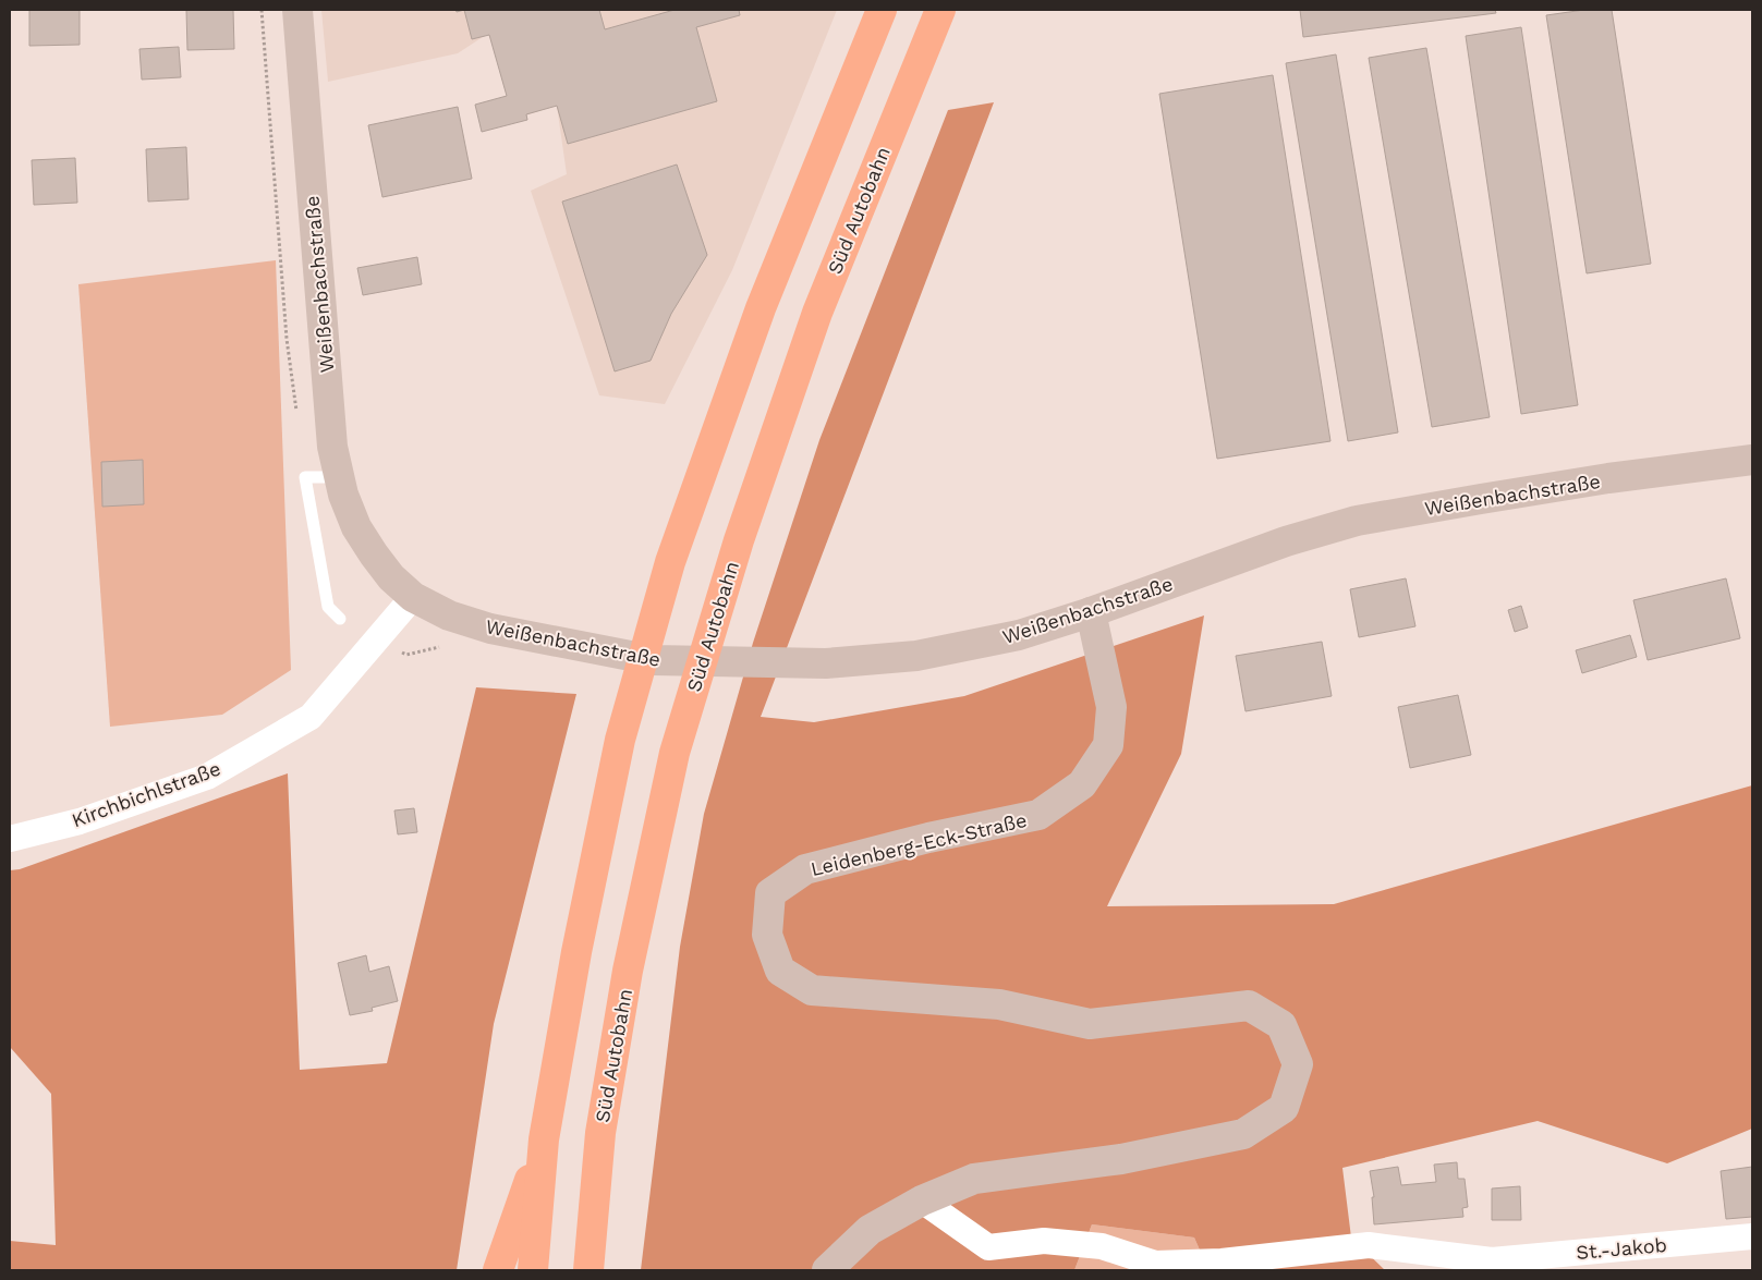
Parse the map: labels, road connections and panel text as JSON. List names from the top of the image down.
{
  "streets": {
    "highway": ["Süd Autobahn"],
    "main road": ["Weißenbachstraße", "Leidenberg-Eck-Straße"],
    "street": ["Kirchbichlstraße", "St.-Jakob"]
  },
  "crossings": [
    ["Weißenbachstraße", "Kirchbichlstraße"],
    ["Weißenbachstraße", "Leidenberg-Eck-Straße"],
    ["Leidenberg-Eck-Straße", "St.-Jakob"]
  ]
}
